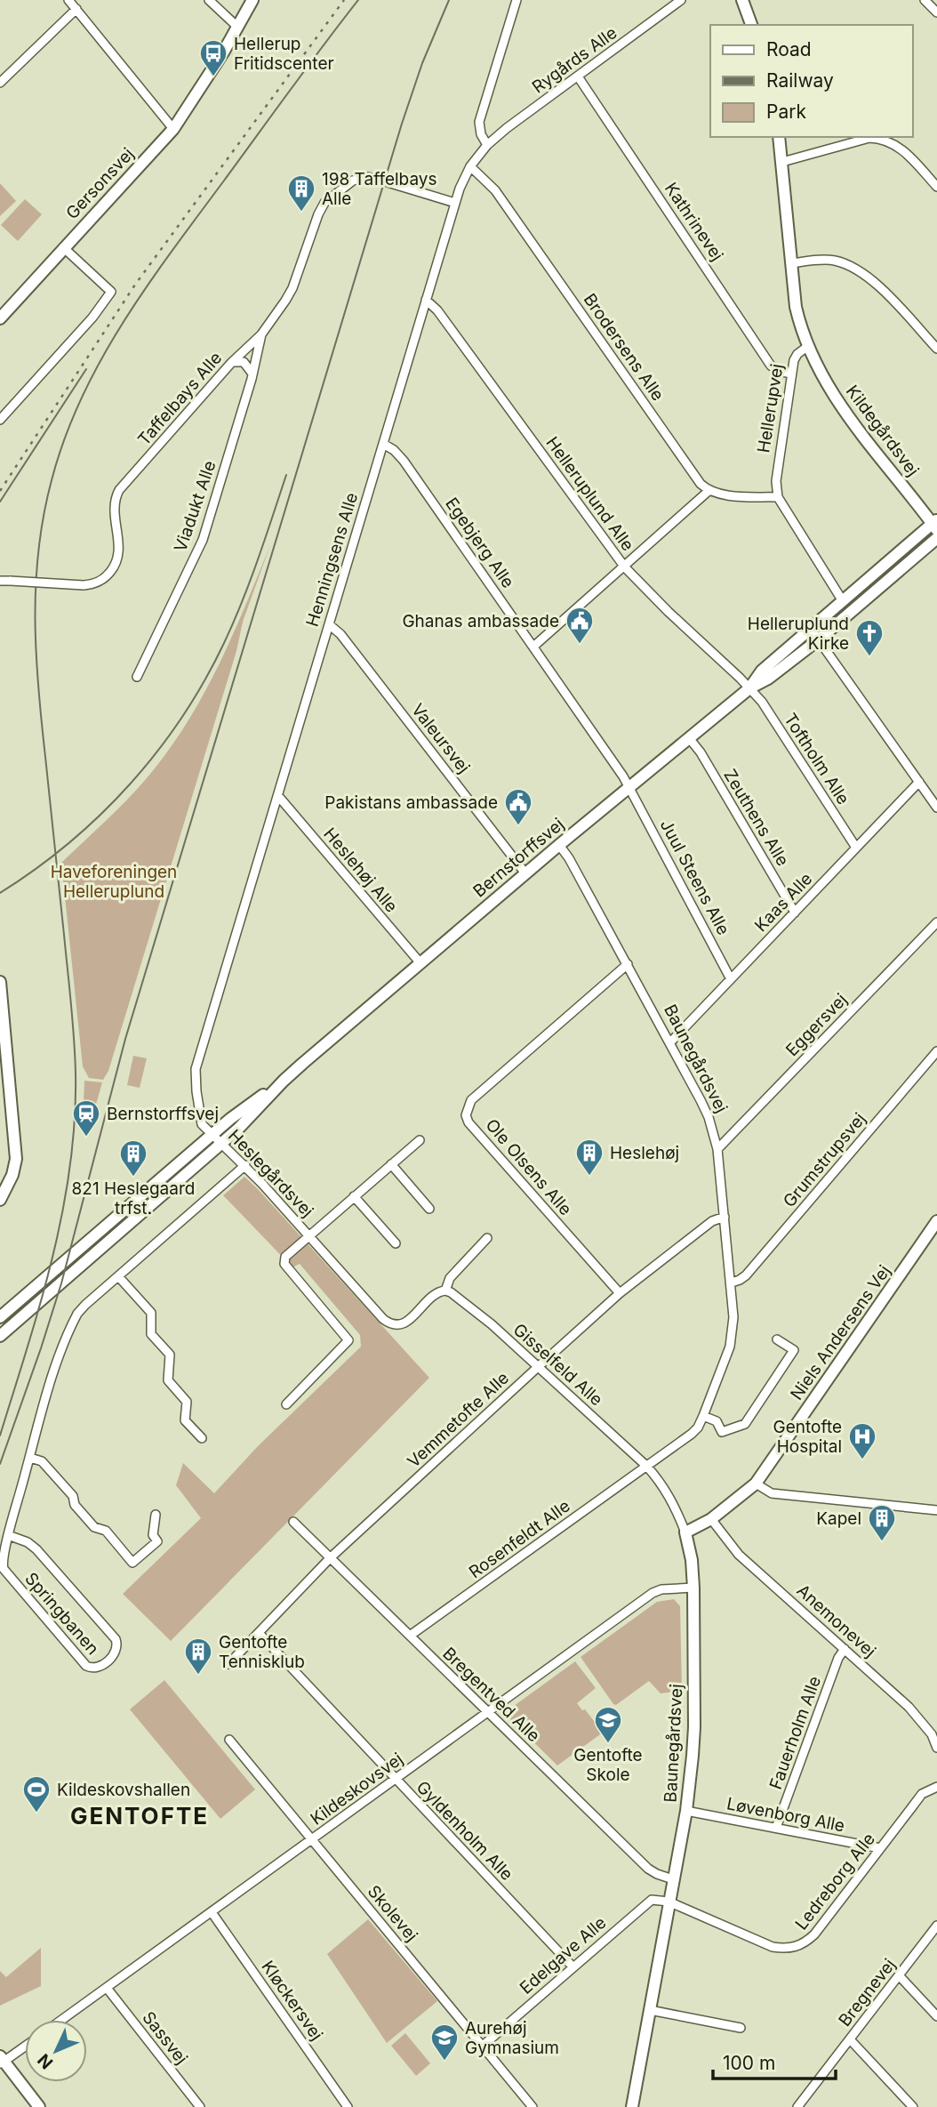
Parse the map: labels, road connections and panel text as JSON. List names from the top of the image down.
{
  "streets": {
    "street": [
      "Rygårds Alle",
      "Gersonsvej",
      "Kathrinevej",
      "Brodersens Alle",
      "Taffelbays Alle",
      "Hellerupvej",
      "Kildegårdsvej",
      "Helleruplund Alle",
      "Viadukt Alle",
      "Egebjerg Alle",
      "Henningsens Alle",
      "Valeursvej",
      "Toftholm Alle",
      "Zeuthens Alle",
      "Bernstorffsvej",
      "Heslehøj Alle",
      "Juul Steens Alle",
      "Kaas Alle",
      "Eggersvej",
      "Baunegårdsvej",
      "Grumstrupsvej",
      "Ole Olsens Alle",
      "Heslegårdsvej",
      "Niels Andersens Vej",
      "Gisselfeld Alle",
      "Vemmetofte Alle",
      "Rosenfeldt Alle",
      "Springbanen",
      "Anemonevej",
      "Bregentved Alle",
      "Fauerholm Alle",
      "Kildeskovsvej",
      "Løvenborg Alle",
      "Gyldenholm Alle",
      "Ledreborg Alle",
      "Skolevej",
      "Edelgave Alle",
      "Bregnevej",
      "Kløckersvej",
      "Sassvej"
    ]
  },
  "crossings": [
    ["Rygårds Alle", "Kathrinevej"],
    ["Rygårds Alle", "Henningsens Alle"],
    ["Kathrinevej", "Hellerupvej"],
    ["Brodersens Alle", "Henningsens Alle"],
    ["Taffelbays Alle", "Viadukt Alle"],
    ["Hellerupvej", "Kildegårdsvej"],
    ["Kildegårdsvej", "Bernstorffsvej"],
    ["Helleruplund Alle", "Henningsens Alle"],
    ["Helleruplund Alle", "Toftholm Alle"],
    ["Helleruplund Alle", "Bernstorffsvej"],
    ["Egebjerg Alle", "Henningsens Alle"],
    ["Egebjerg Alle", "Bernstorffsvej"],
    ["Egebjerg Alle", "Juul Steens Alle"],
    ["Henningsens Alle", "Valeursvej"],
    ["Henningsens Alle", "Bernstorffsvej"],
    ["Henningsens Alle", "Heslehøj Alle"],
    ["Henningsens Alle", "Heslegårdsvej"],
    ["Valeursvej", "Bernstorffsvej"],
    ["Toftholm Alle", "Bernstorffsvej"],
    ["Toftholm Alle", "Kaas Alle"],
    ["Zeuthens Alle", "Bernstorffsvej"],
    ["Zeuthens Alle", "Kaas Alle"],
    ["Bernstorffsvej", "Heslehøj Alle"],
    ["Bernstorffsvej", "Juul Steens Alle"],
    ["Bernstorffsvej", "Baunegårdsvej"],
    ["Bernstorffsvej", "Heslegårdsvej"],
    ["Juul Steens Alle", "Kaas Alle"],
    ["Kaas Alle", "Baunegårdsvej"],
    ["Eggersvej", "Baunegårdsvej"],
    ["Baunegårdsvej", "Grumstrupsvej"],
    ["Baunegårdsvej", "Ole Olsens Alle"],
    ["Baunegårdsvej", "Niels Andersens Vej"],
    ["Baunegårdsvej", "Gisselfeld Alle"],
    ["Baunegårdsvej", "Vemmetofte Alle"],
    ["Baunegårdsvej", "Rosenfeldt Alle"],
    ["Baunegårdsvej", "Bregentved Alle"],
    ["Baunegårdsvej", "Kildeskovsvej"],
    ["Baunegårdsvej", "Løvenborg Alle"],
    ["Baunegårdsvej", "Ledreborg Alle"],
    ["Baunegårdsvej", "Edelgave Alle"],
    ["Ole Olsens Alle", "Vemmetofte Alle"],
    ["Heslegårdsvej", "Gisselfeld Alle"],
    ["Heslegårdsvej", "Springbanen"],
    ["Niels Andersens Vej", "Anemonevej"],
    ["Gisselfeld Alle", "Vemmetofte Alle"],
    ["Gisselfeld Alle", "Rosenfeldt Alle"],
    ["Vemmetofte Alle", "Bregentved Alle"],
    ["Vemmetofte Alle", "Gyldenholm Alle"],
    ["Rosenfeldt Alle", "Bregentved Alle"],
    ["Anemonevej", "Fauerholm Alle"],
    ["Bregentved Alle", "Kildeskovsvej"],
    ["Fauerholm Alle", "Løvenborg Alle"],
    ["Kildeskovsvej", "Gyldenholm Alle"],
    ["Kildeskovsvej", "Skolevej"],
    ["Kildeskovsvej", "Kløckersvej"],
    ["Kildeskovsvej", "Sassvej"],
    ["Løvenborg Alle", "Ledreborg Alle"],
    ["Gyldenholm Alle", "Edelgave Alle"],
    ["Ledreborg Alle", "Edelgave Alle"],
    ["Skolevej", "Edelgave Alle"]
  ],
  "districts": ["GENTOFTE"],
  "parks": ["Haveforeningen Helleruplund"],
  "places": {
    "bus stop": ["Hellerup Fritidscenter"],
    "building": [
      "198 Taffelbays Alle",
      "Heslehøj",
      "821 Heslegaard trfst.",
      "Kapel",
      "Gentofte Tennisklub"
    ],
    "public building": ["Ghanas ambassade", "Pakistans ambassade"],
    "church": ["Helleruplund Kirke"],
    "station": ["Bernstorffsvej"],
    "hospital": ["Gentofte Hospital"],
    "school or university": ["Gentofte Skole", "Aurehøj Gymnasium"],
    "sports": ["Kildeskovshallen"]
  },
  "legend": ["Road", "Railway", "Park"],
  "scale_bar": "100 m",
  "north": "bottom left"
}
